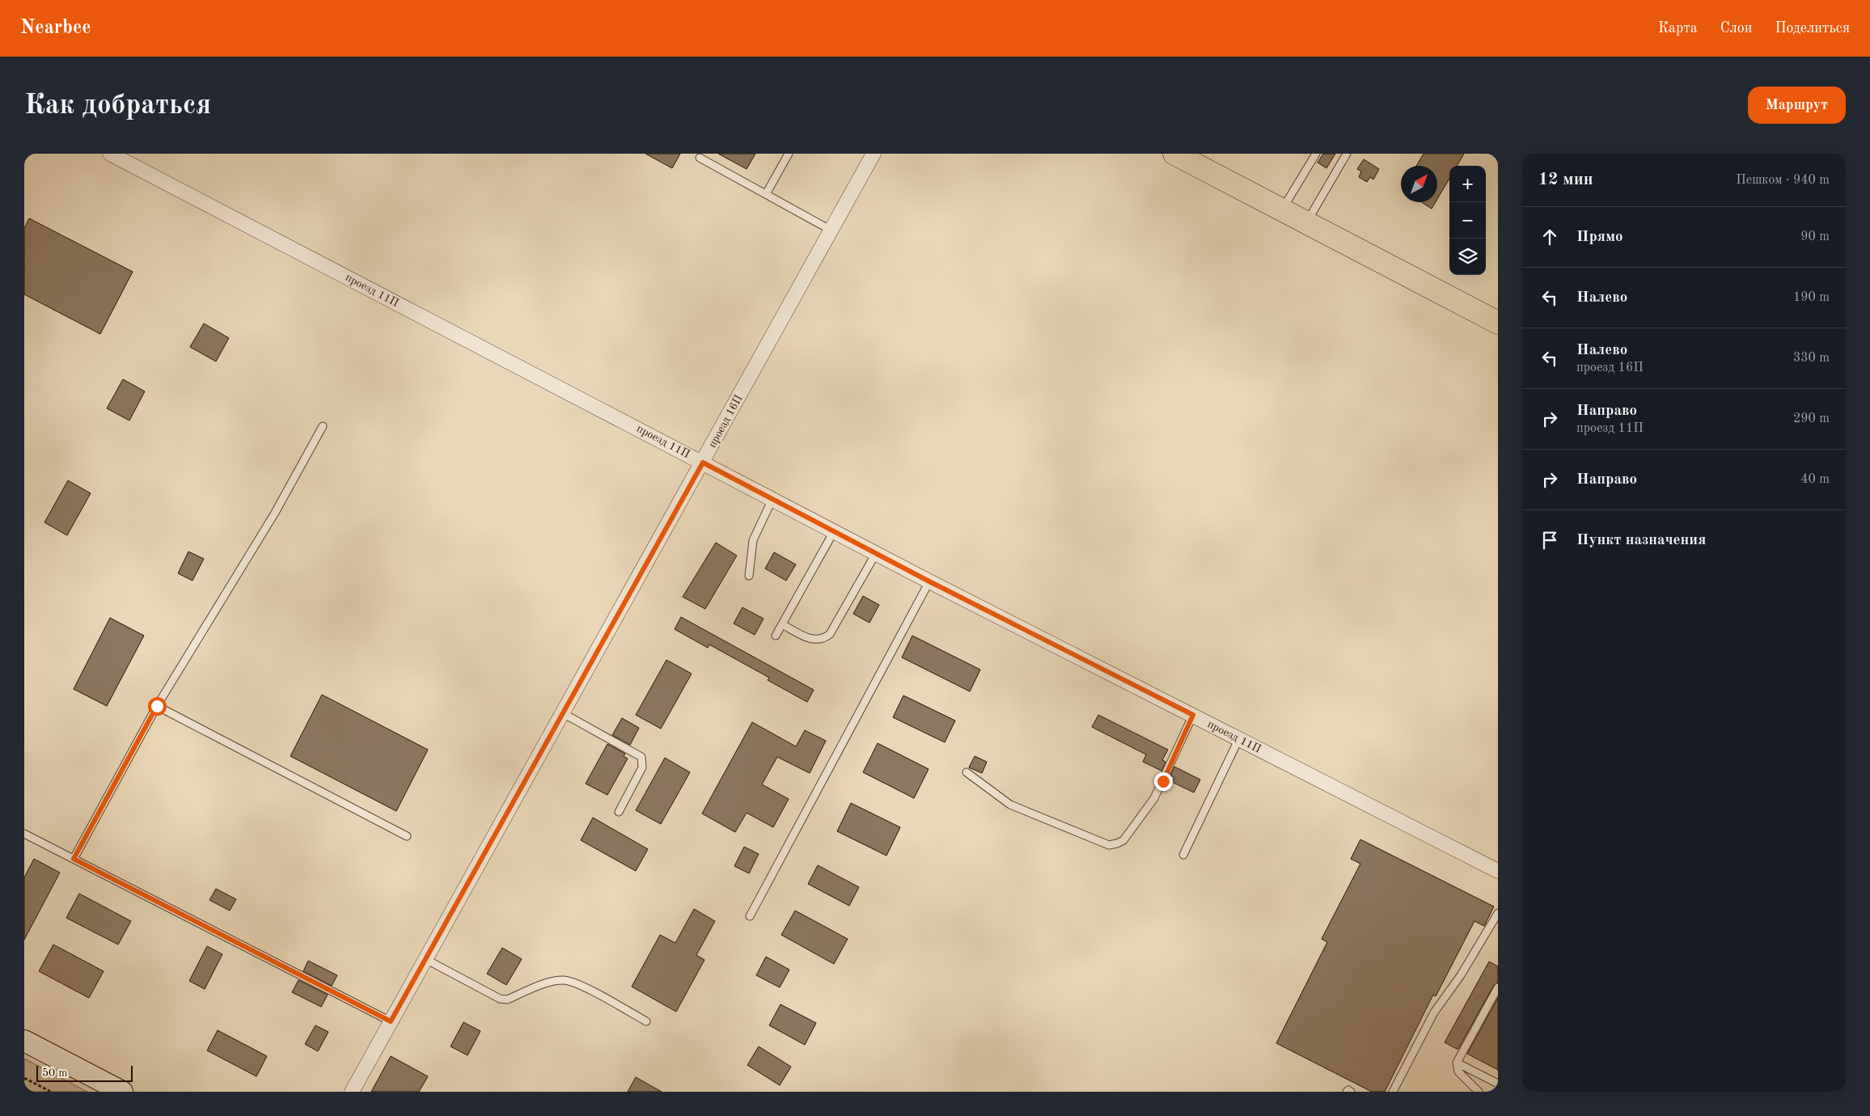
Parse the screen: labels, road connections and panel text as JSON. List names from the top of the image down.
{
  "streets": {
    "street": ["проезд 11П", "проезд 16П"]
  },
  "crossings": [
    ["проезд 11П", "проезд 16П"]
  ],
  "scale_bar": "50 m",
  "north": "top right",
  "page": {
    "header": "Nearbee",
    "nav": ["Карта", "Слои", "Поделиться"],
    "buttons": "Маршрут",
    "title": "Как добраться",
    "heading": ["12 мин", "Пешком · 940 m"],
    "map_buttons": ["+", "−"],
    "list": [
      ["Прямо", "90 m"],
      ["Налево", "190 m"],
      ["Налево", "проезд 16П", "330 m"],
      ["Направо", "проезд 11П", "290 m"],
      ["Направо", "40 m"],
      "Пункт назначения"
    ],
    "scale": "50 m"
  }
}
